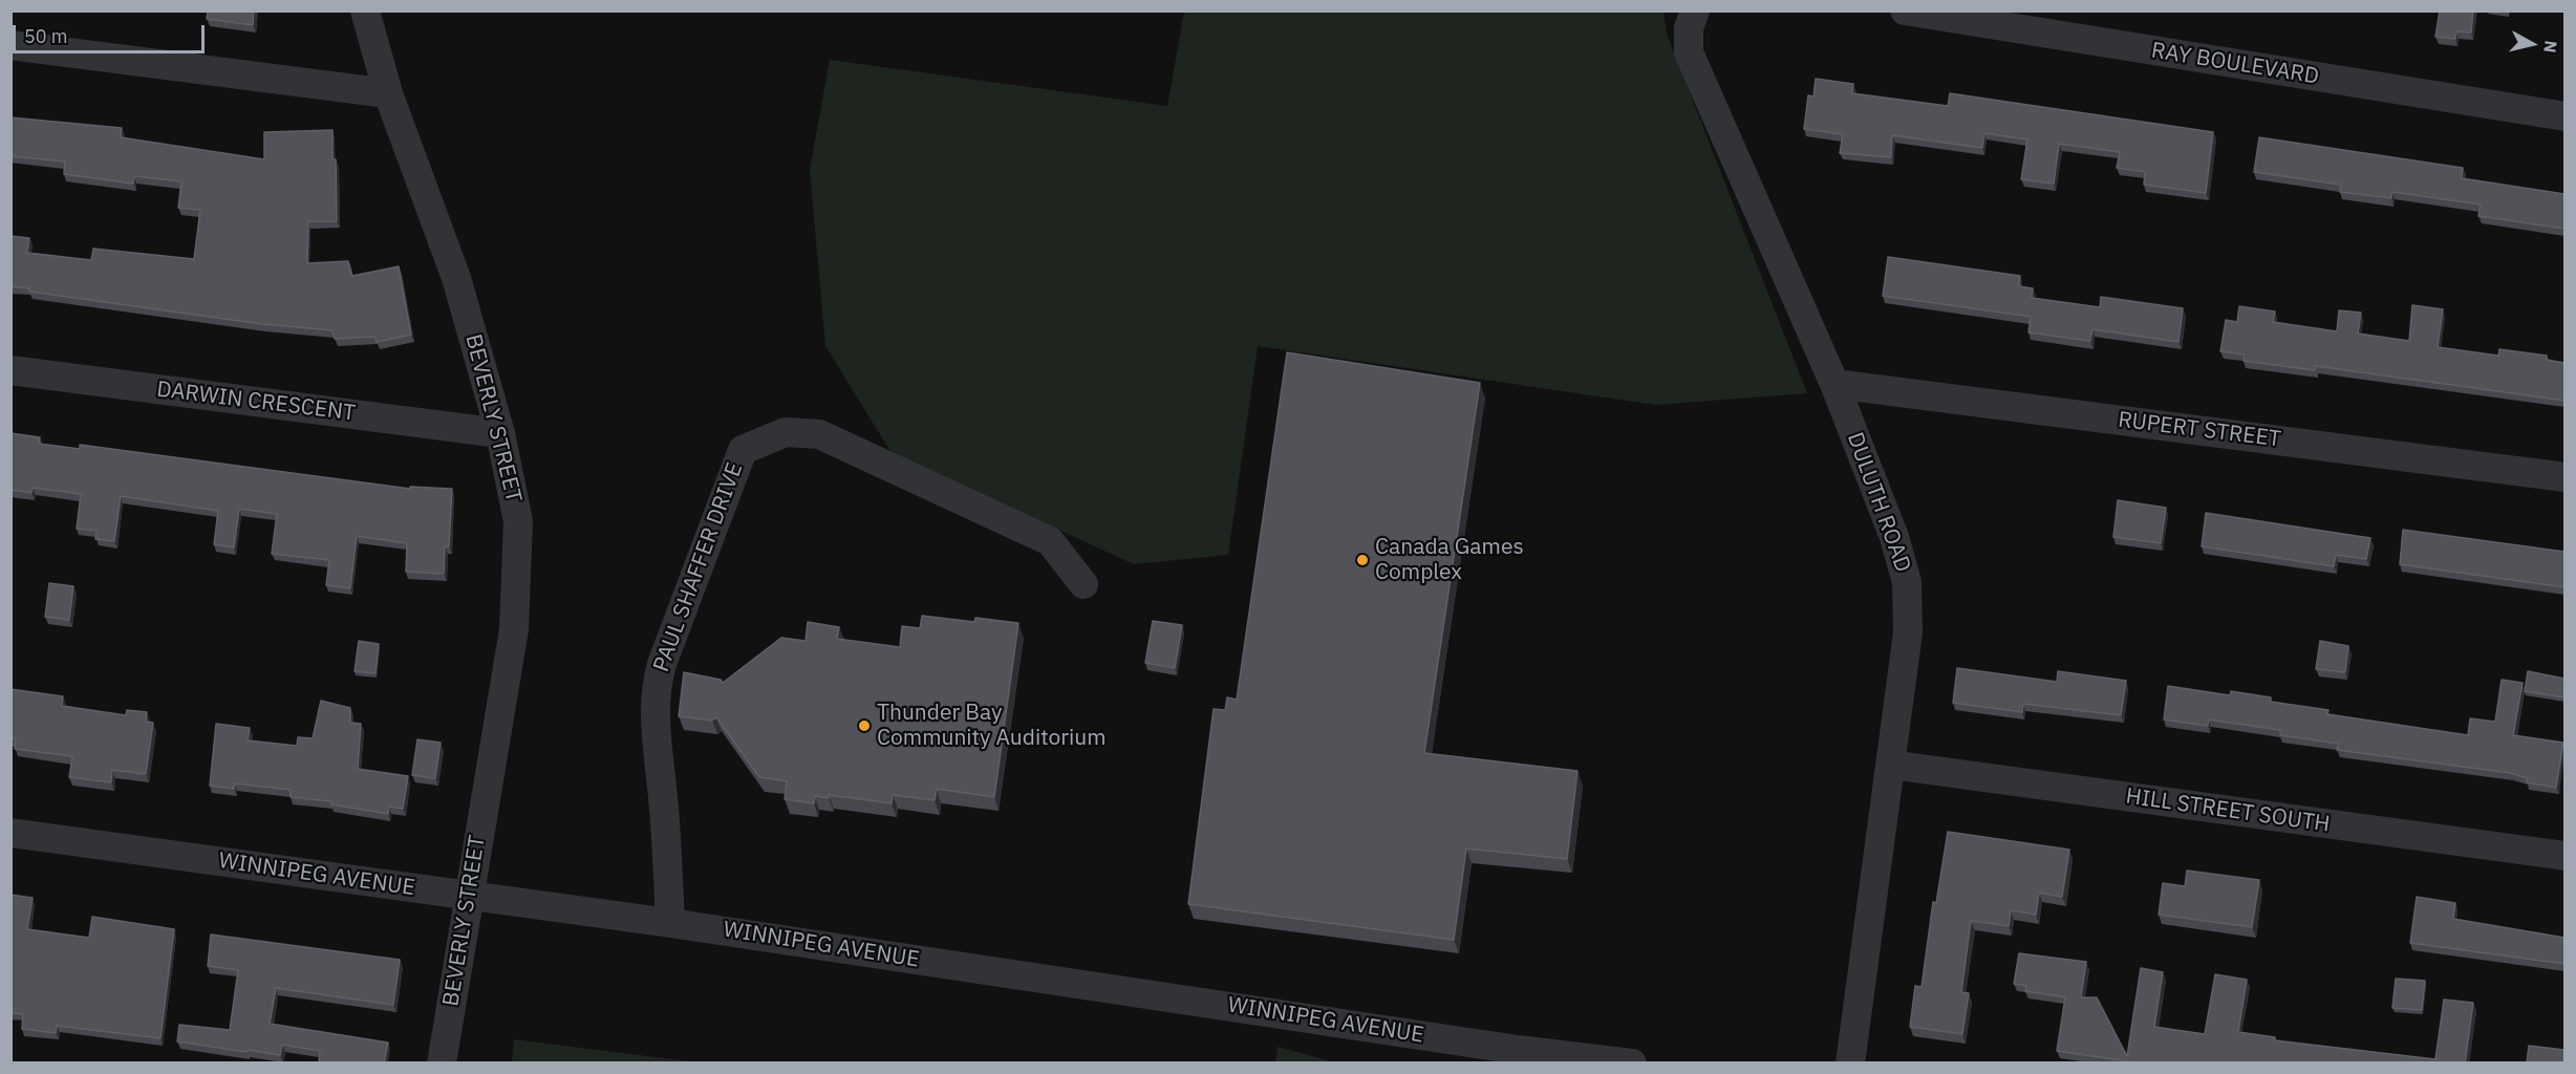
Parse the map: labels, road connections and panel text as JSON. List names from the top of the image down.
{
  "streets": {
    "street": [
      "RAY BOULEVARD",
      "DARWIN CRESCENT",
      "BEVERLY STREET",
      "RUPERT STREET",
      "DULUTH ROAD",
      "PAUL SHAFFER DRIVE",
      "HILL STREET SOUTH",
      "WINNIPEG AVENUE"
    ]
  },
  "crossings": [
    ["DARWIN CRESCENT", "BEVERLY STREET"],
    ["BEVERLY STREET", "WINNIPEG AVENUE"],
    ["RUPERT STREET", "DULUTH ROAD"],
    ["DULUTH ROAD", "HILL STREET SOUTH"],
    ["PAUL SHAFFER DRIVE", "WINNIPEG AVENUE"]
  ],
  "places": ["Canada Games Complex", "Thunder Bay Community Auditorium"],
  "scale_bar": "50 m",
  "north": "right"
}
